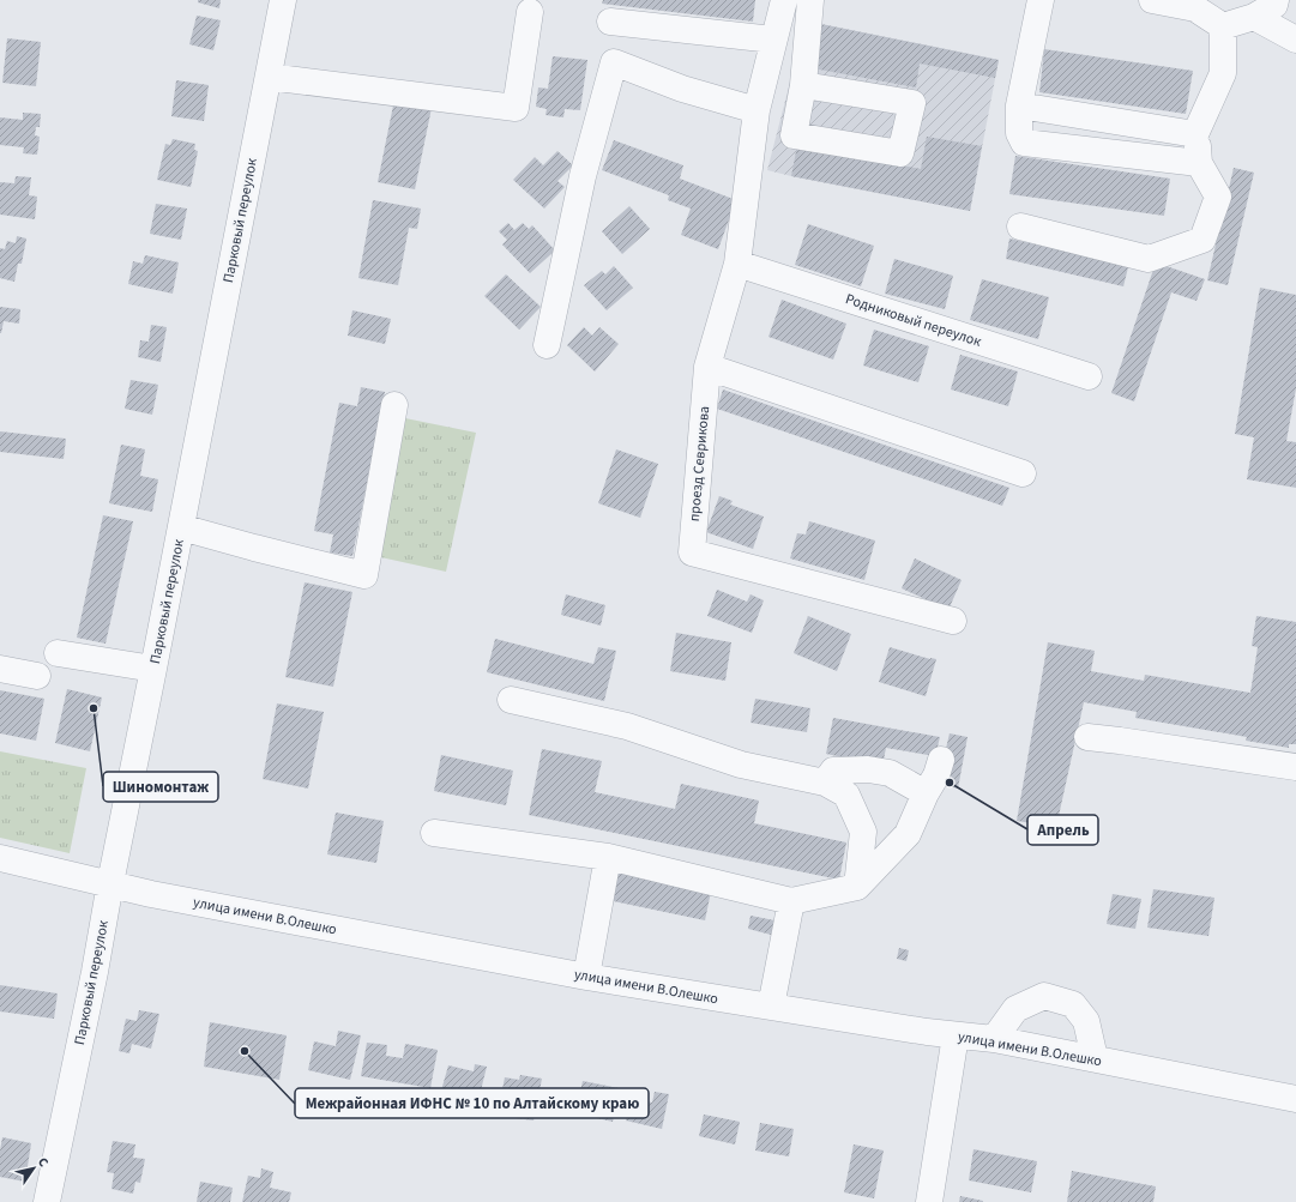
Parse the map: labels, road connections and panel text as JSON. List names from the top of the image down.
{
  "streets": {
    "street": [
      "Парковый переулок",
      "Родниковый переулок",
      "проезд Севрикова",
      "улица имени В.Олешко"
    ]
  },
  "crossings": [
    ["Парковый переулок", "улица имени В.Олешко"],
    ["Родниковый переулок", "проезд Севрикова"]
  ],
  "places": ["Шиномонтаж", "Апрель", "Межрайонная ИФНС № 10 по Алтайскому краю"],
  "north": "top right"
}
